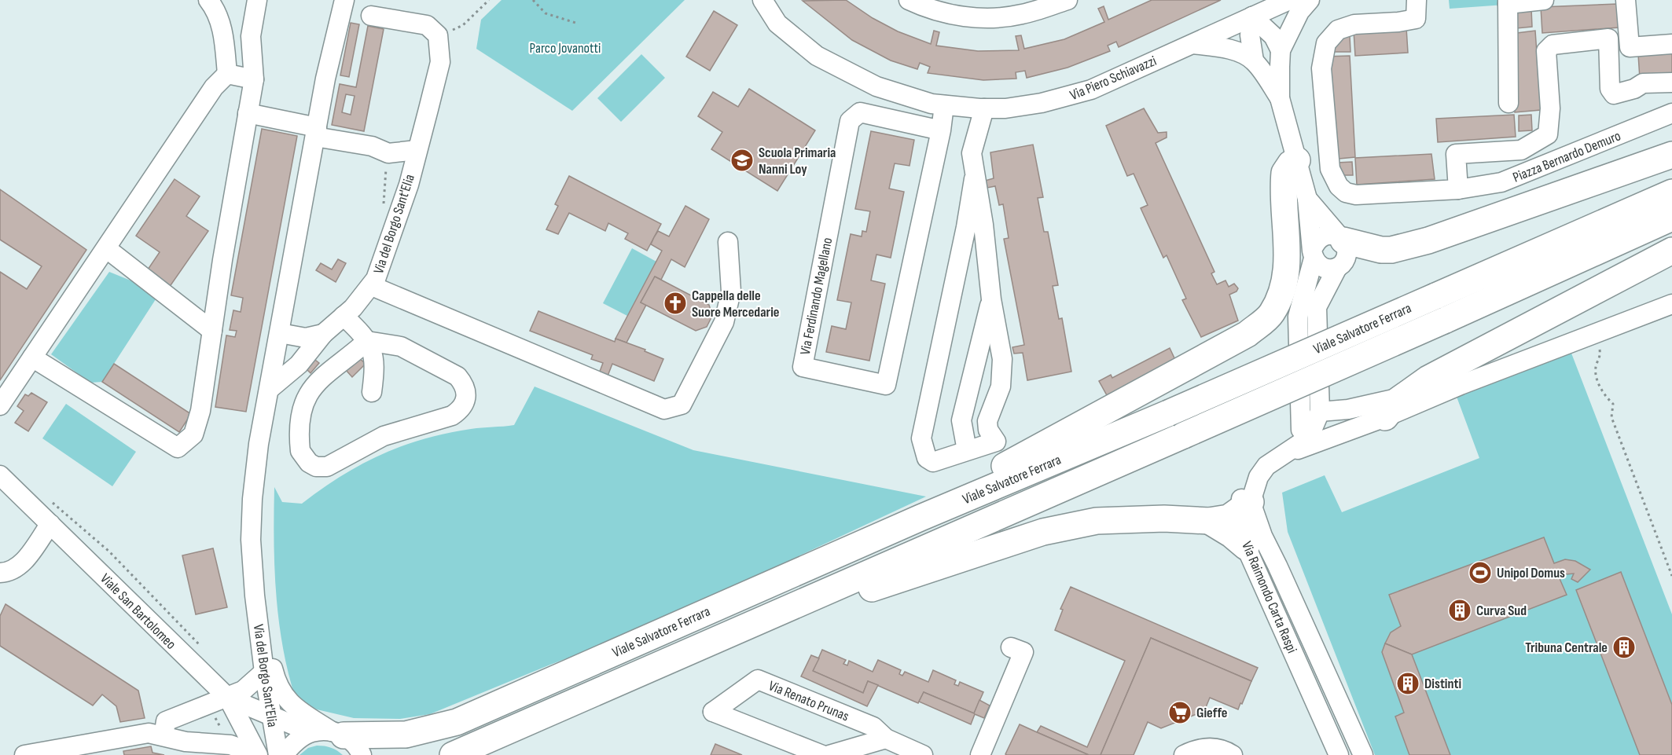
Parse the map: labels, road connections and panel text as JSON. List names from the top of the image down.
{
  "streets": {
    "highway": ["Viale Salvatore Ferrara"],
    "street": [
      "Via Piero Schiavazzi",
      "Piazza Bernardo Demuro",
      "Via del Borgo Sant'Elia",
      "Via Ferdinando Magellano",
      "Via Raimondo Carta Raspi",
      "Viale San Bartolomeo",
      "Via Renato Prunas"
    ]
  },
  "crossings": [
    ["Via Piero Schiavazzi", "Via Ferdinando Magellano"],
    ["Via del Borgo Sant'Elia", "Viale Salvatore Ferrara"],
    ["Via del Borgo Sant'Elia", "Viale San Bartolomeo"]
  ],
  "parks": ["Parco Jovanotti"],
  "places": {
    "school or university": ["Scuola Primaria Nanni Loy"],
    "church": ["Cappella delle Suore Mercedarie"],
    "sports": ["Unipol Domus"],
    "building": ["Curva Sud", "Tribuna Centrale", "Distinti"],
    "supermarket": ["Gieffe"]
  }
}
